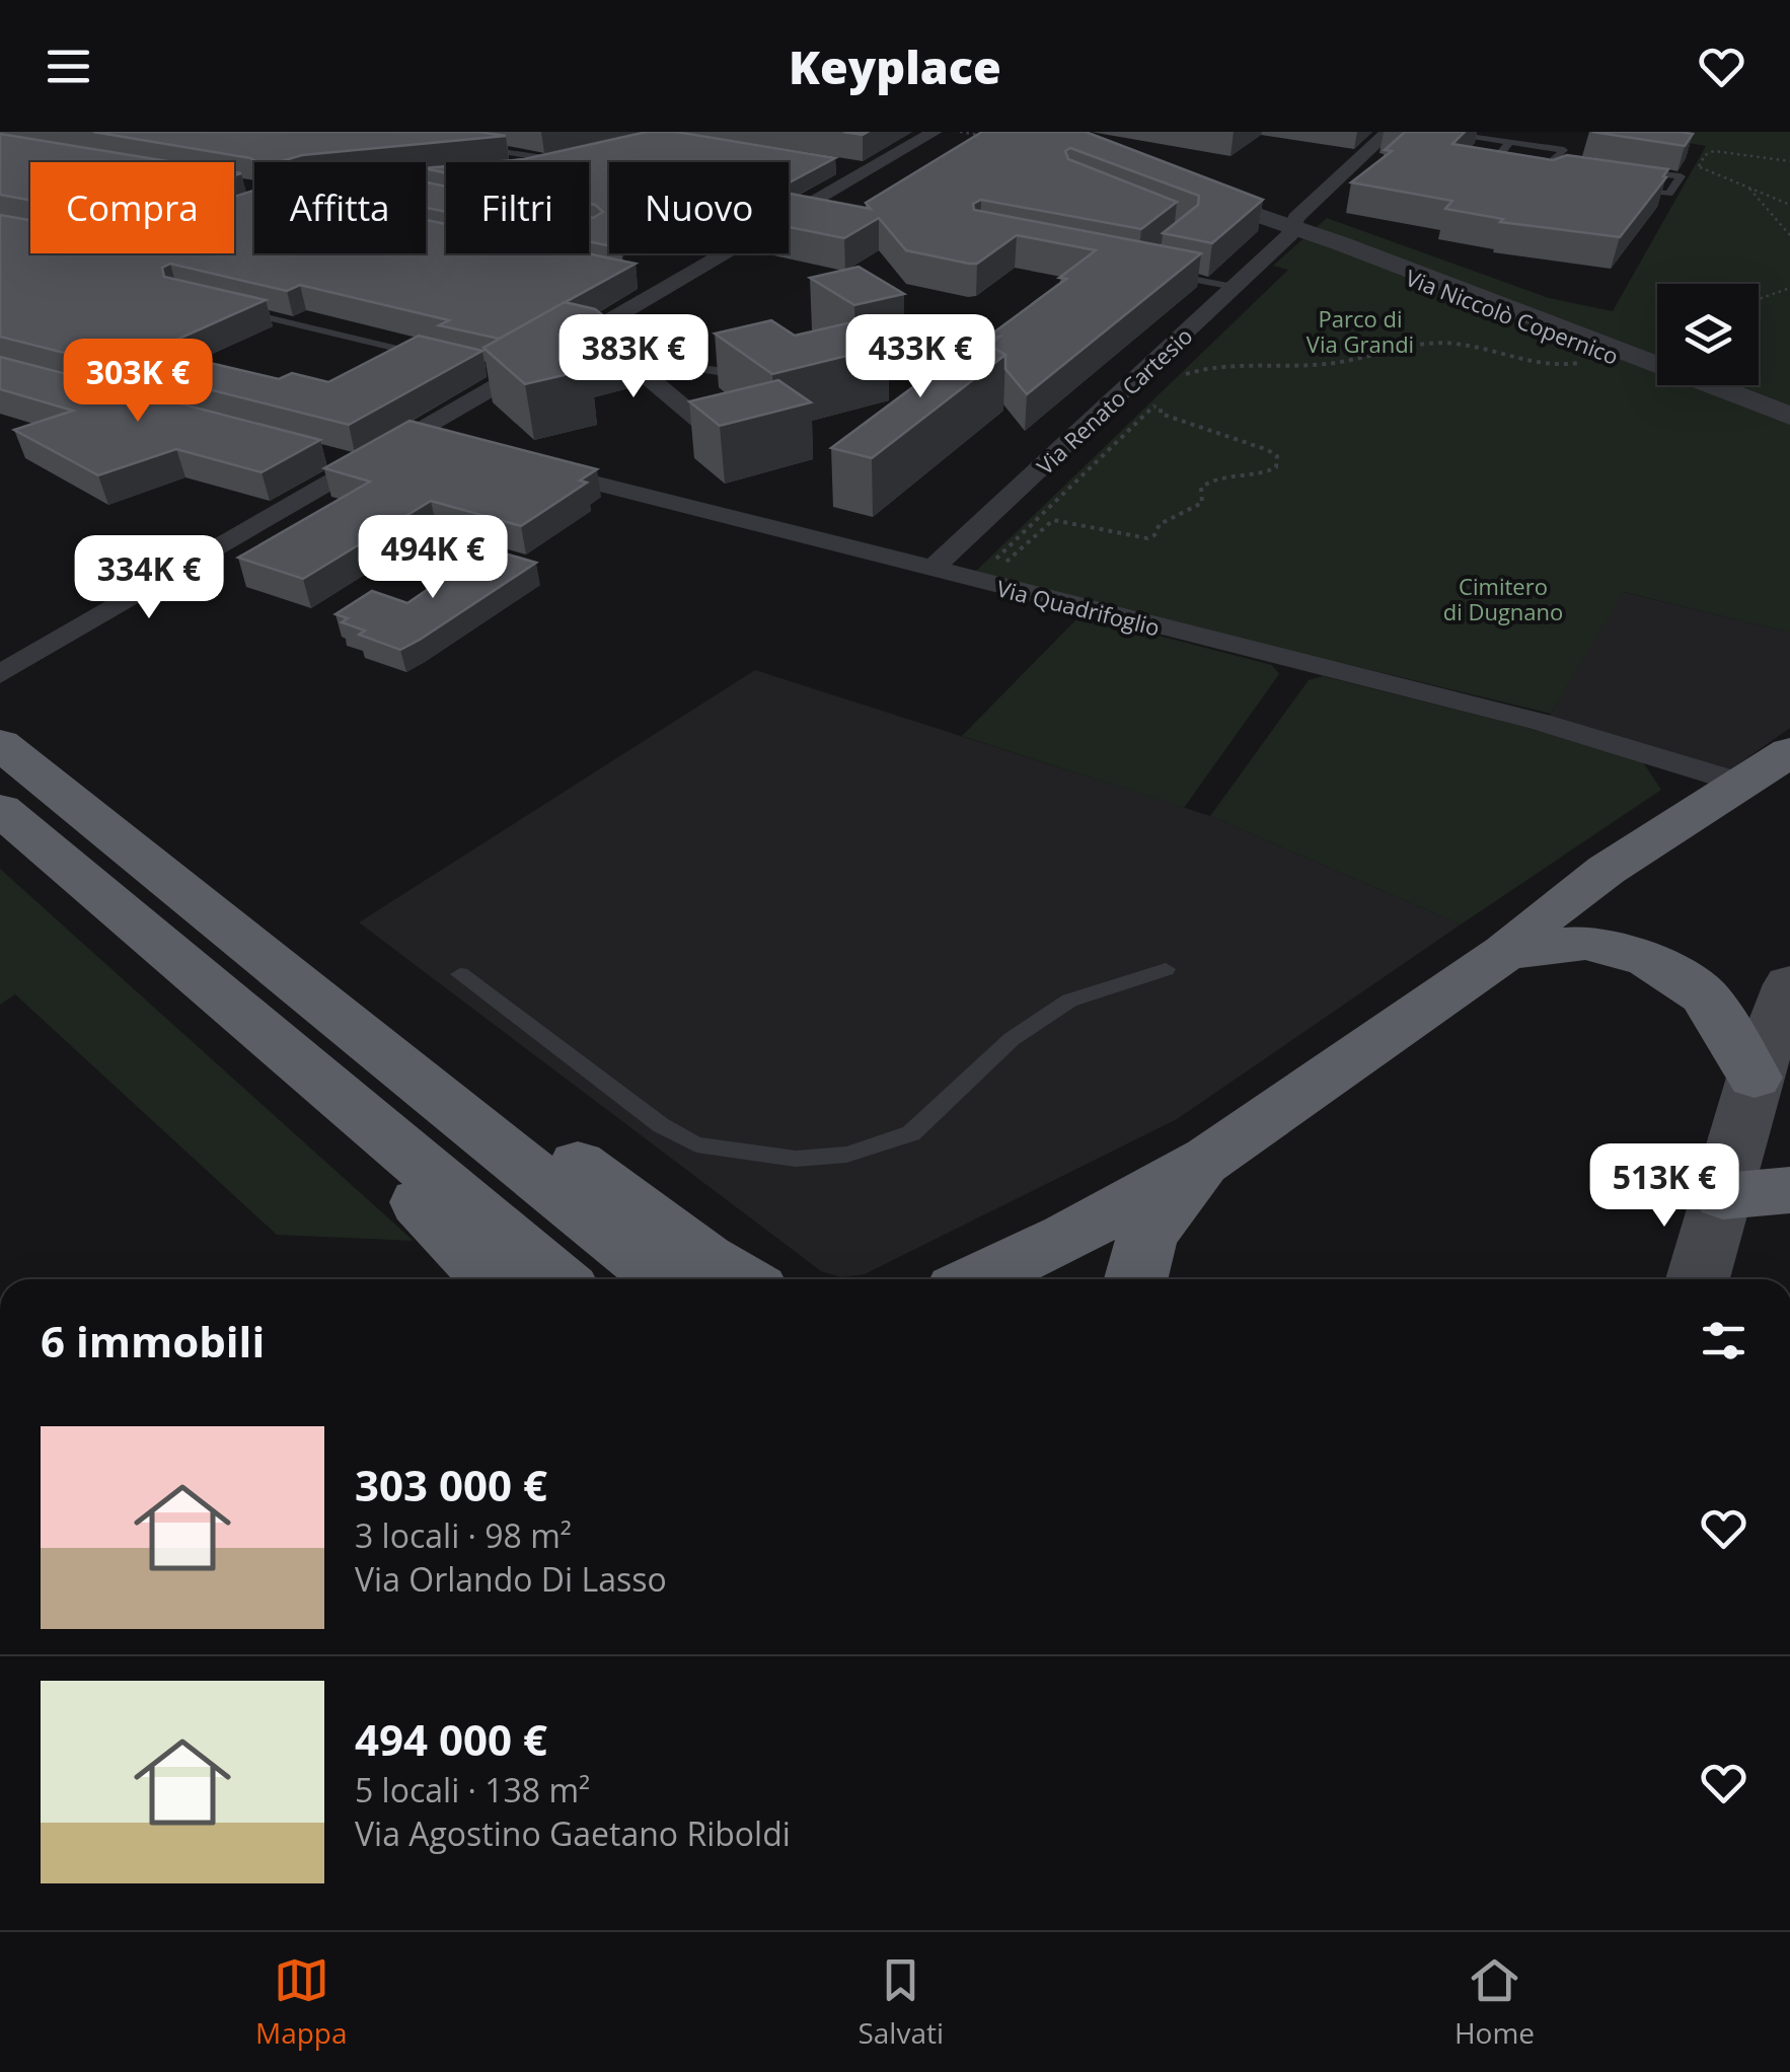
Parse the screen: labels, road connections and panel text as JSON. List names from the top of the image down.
{
  "streets": {
    "street": ["Via Niccolò Copernico", "Via Renato Cartesio", "Via Quadrifoglio"]
  },
  "crossings": [
    ["Via Niccolò Copernico", "Via Renato Cartesio"],
    ["Via Renato Cartesio", "Via Quadrifoglio"]
  ],
  "parks": ["Parco di Via Grandi", "Cimitero di Dugnano"],
  "page": {
    "header": "Keyplace",
    "chip": [
      "Compra",
      "Affitta",
      "Filtri",
      "Nuovo"
    ],
    "price": [
      "383K €",
      "433K €",
      "303K €",
      "494K €",
      "334K €",
      "513K €"
    ],
    "heading": "6 immobili",
    "list": [
      {
        "name": "303 000 €",
        "note": "3 locali · 98 m² · Via Orlando Di Lasso"
      },
      {
        "name": "494 000 €",
        "note": "5 locali · 138 m² · Via Agostino Gaetano Riboldi"
      }
    ],
    "tabs": ["Mappa", "Salvati", "Home"]
  }
}
